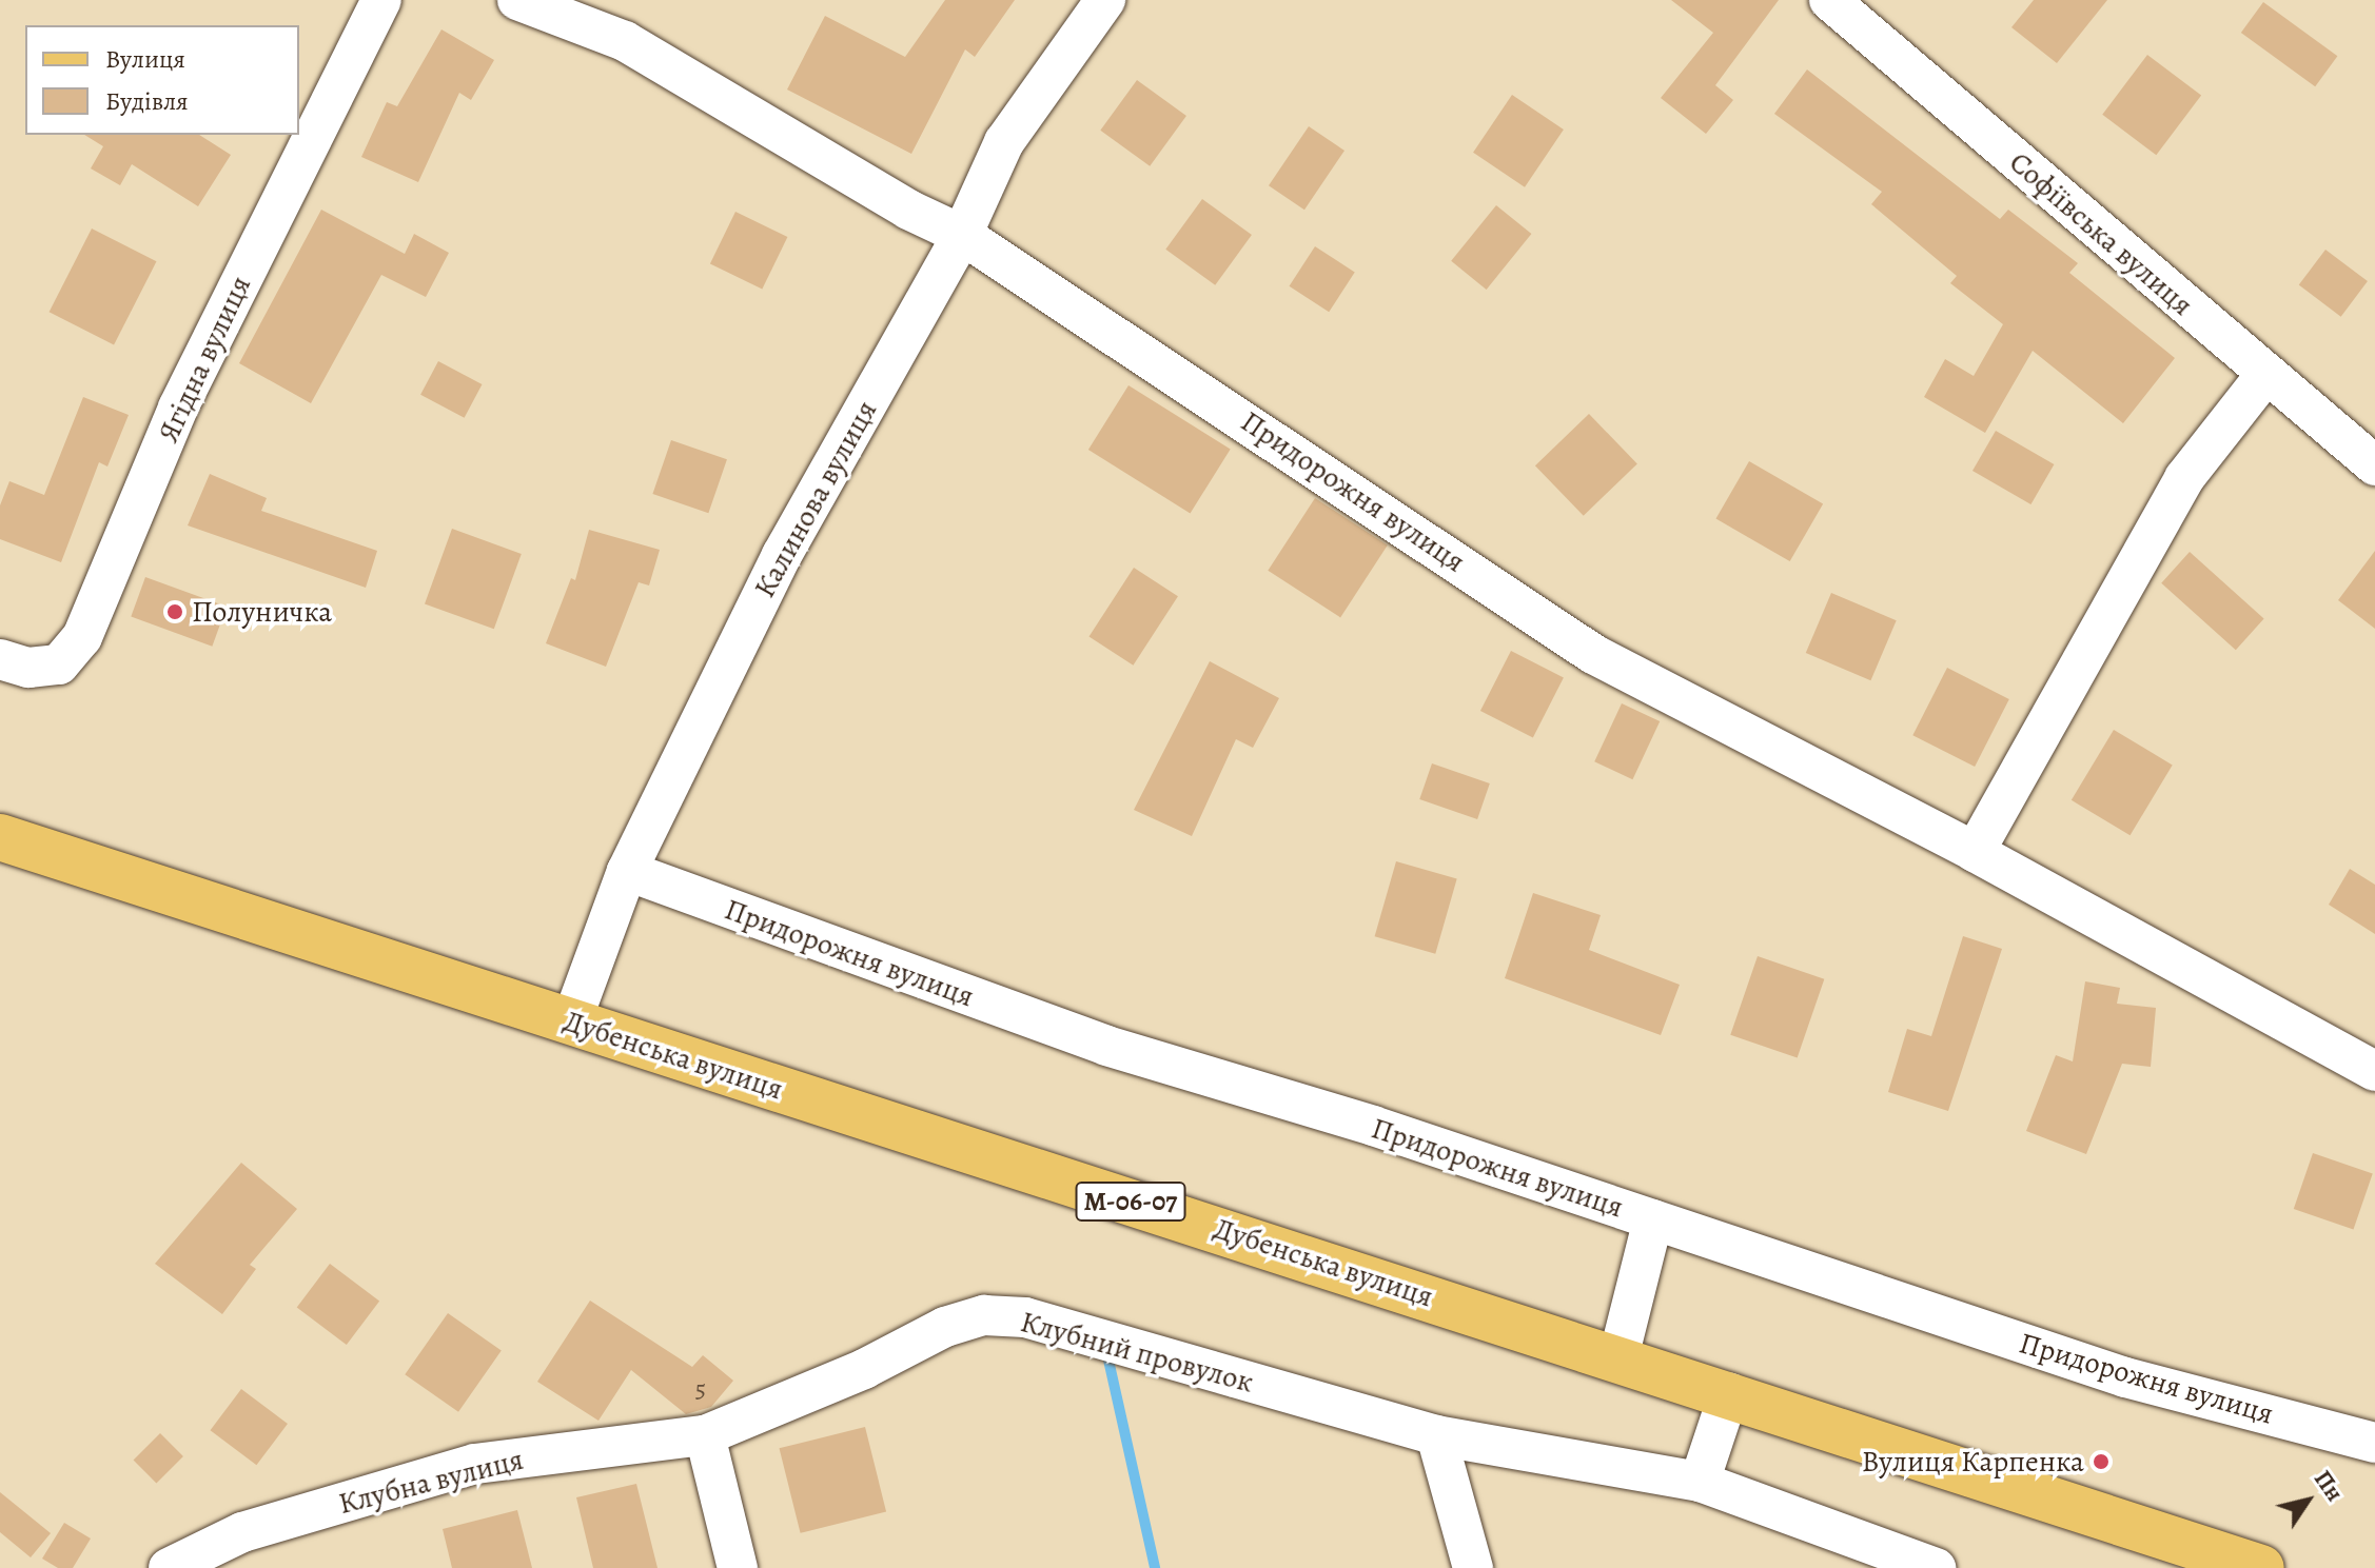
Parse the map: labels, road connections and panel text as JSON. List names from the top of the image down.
{
  "streets": {
    "main road": ["Дубенська вулиця", "М-06-07"],
    "street": [
      "Софіївська вулиця",
      "Ягідна вулиця",
      "Придорожня вулиця",
      "Калинова вулиця",
      "Клубний провулок",
      "Клубна вулиця"
    ]
  },
  "crossings": [
    ["Придорожня вулиця", "Калинова вулиця"],
    ["Калинова вулиця", "Дубенська вулиця"],
    ["Клубний провулок", "Клубна вулиця"]
  ],
  "places": ["Полуничка", "Вулиця Карпенка"],
  "house_numbers": ["5"],
  "legend": ["Вулиця", "Будівля"],
  "north": "top right"
}
